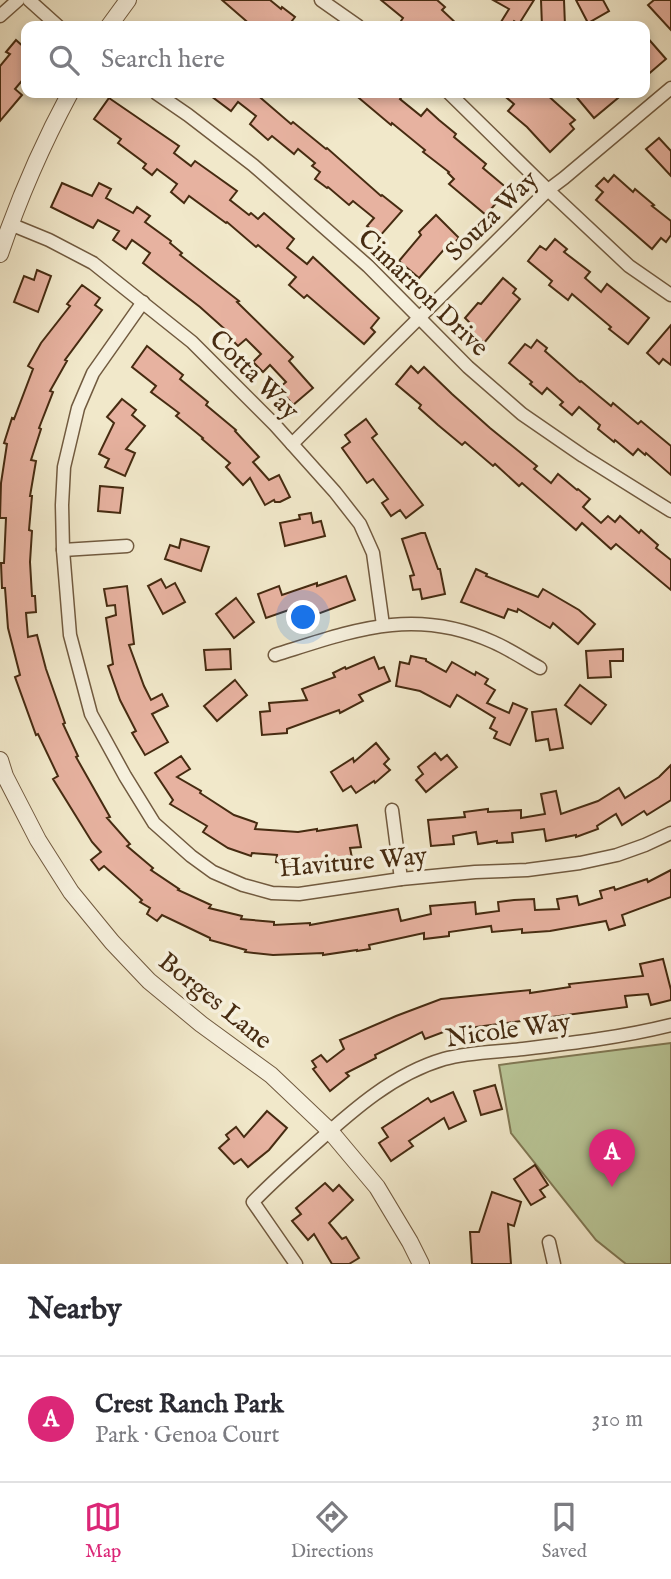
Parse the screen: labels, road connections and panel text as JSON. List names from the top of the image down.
{
  "streets": {
    "street": [
      "Souza Way",
      "Cimarron Drive",
      "Cotta Way",
      "Haviture Way",
      "Borges Lane",
      "Nicole Way"
    ]
  },
  "crossings": [
    ["Souza Way", "Cimarron Drive"],
    ["Souza Way", "Cotta Way"],
    ["Cotta Way", "Haviture Way"],
    ["Borges Lane", "Nicole Way"]
  ],
  "page": {
    "search": "Search here",
    "pins": "A",
    "heading": "Nearby",
    "list": [
      {
        "mark": "A",
        "name": "Crest Ranch Park",
        "note": "Park · Genoa Court",
        "value": "310 m"
      }
    ],
    "nav": ["Map", "Directions", "Saved"]
  }
}
